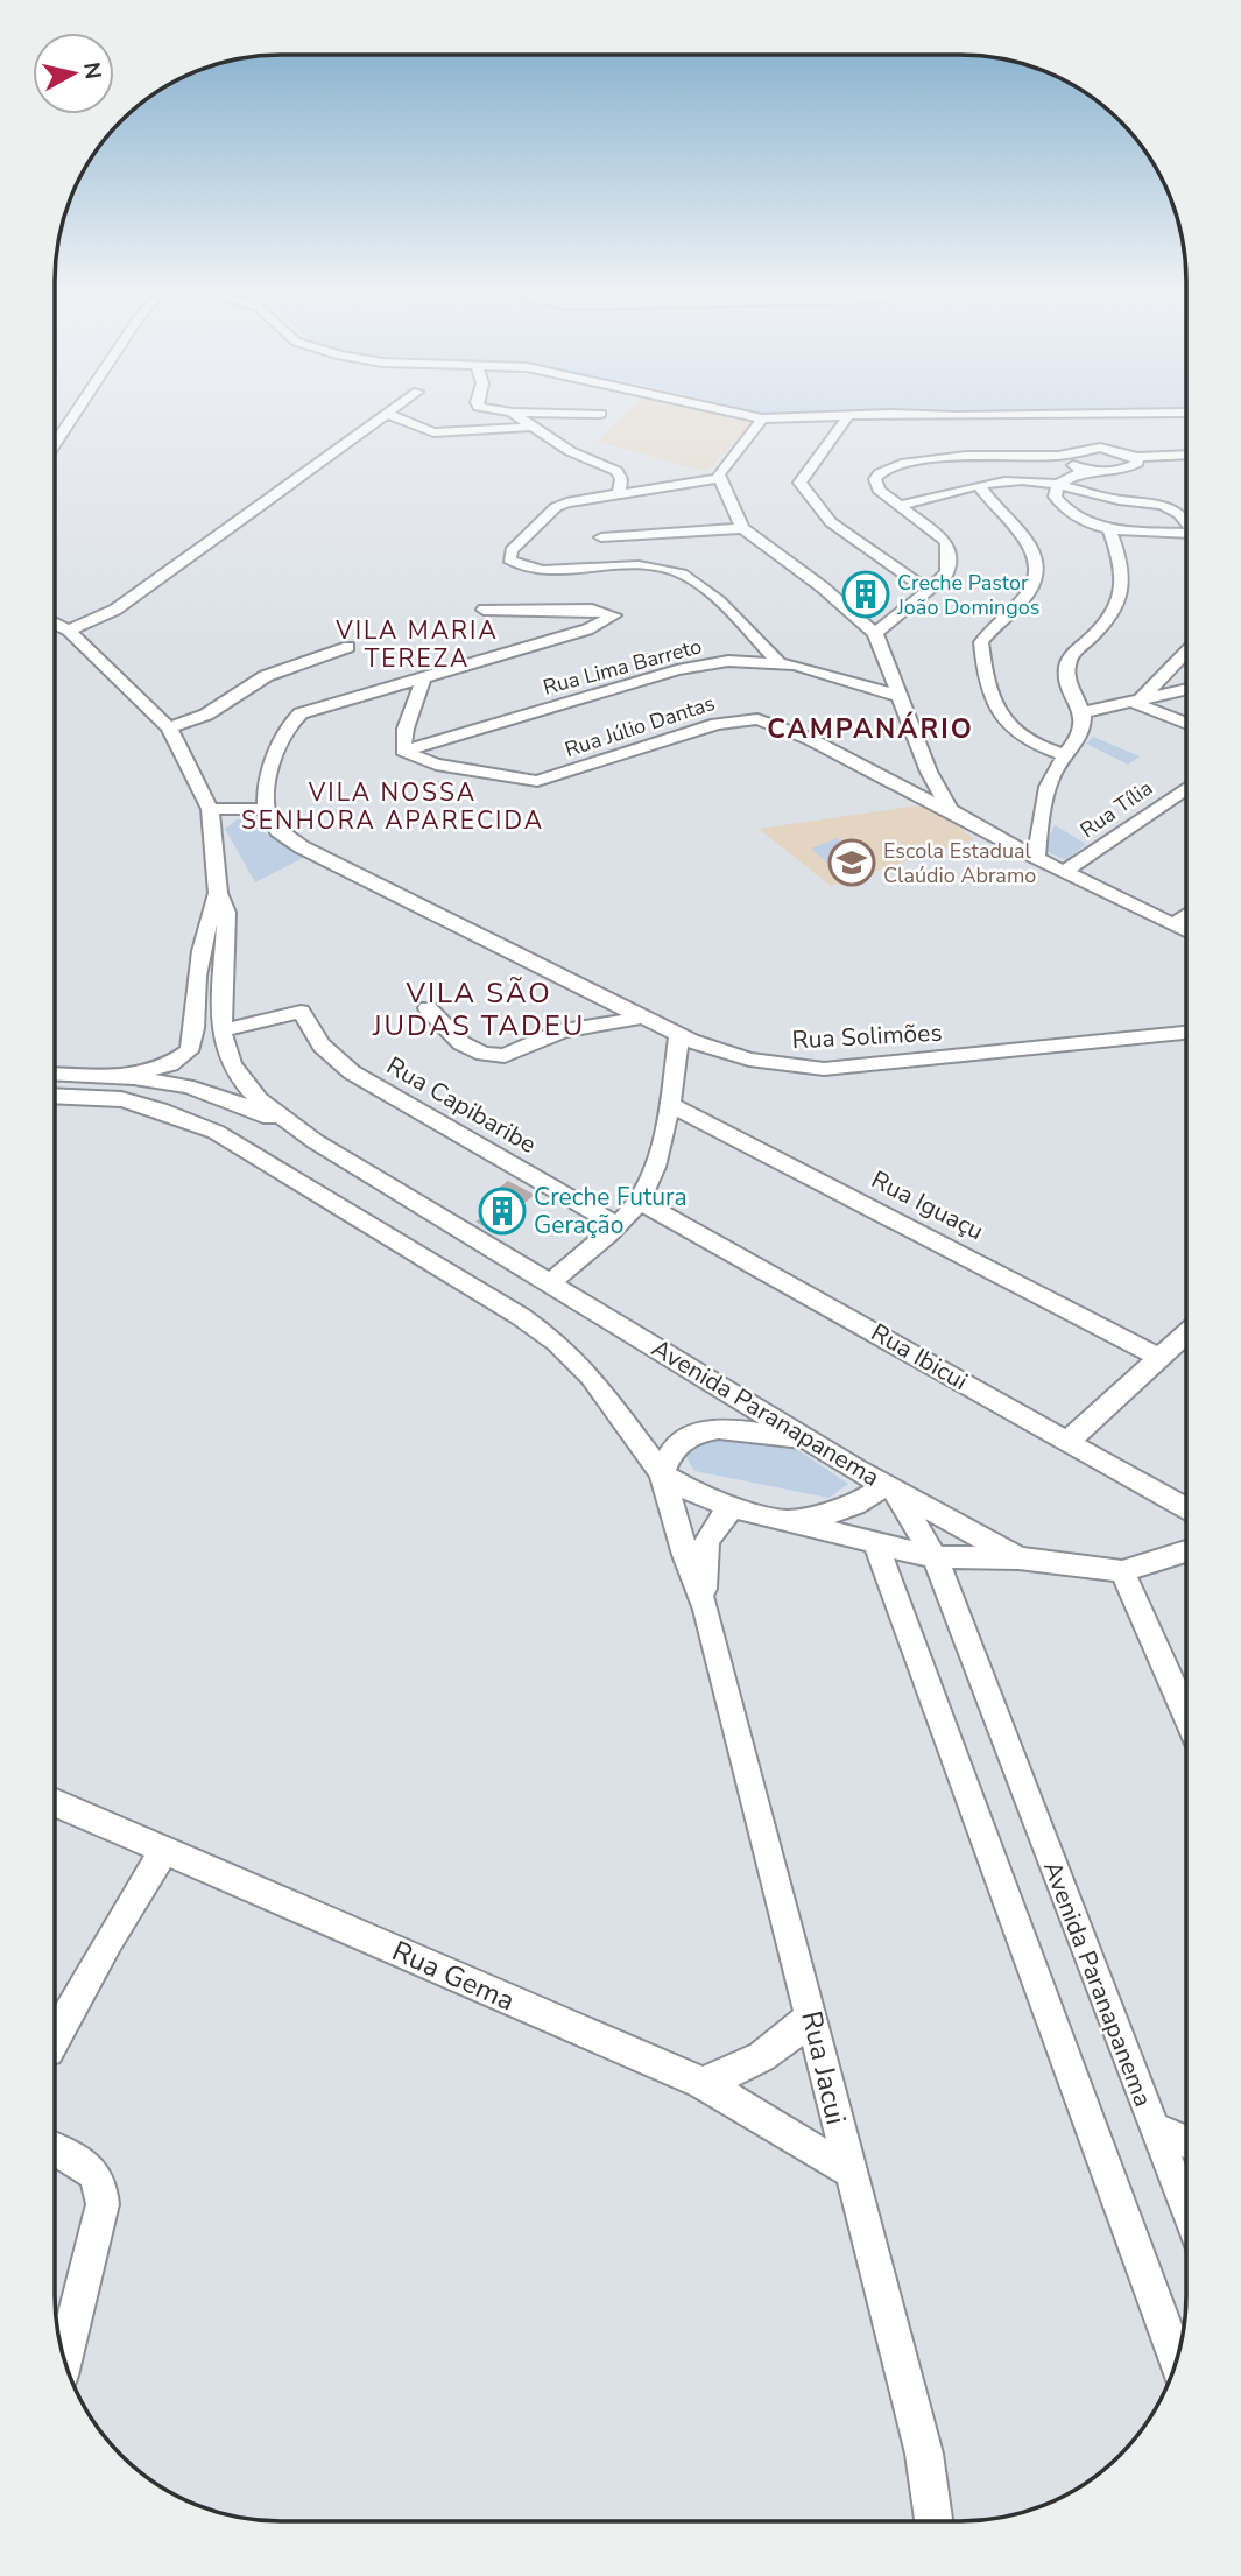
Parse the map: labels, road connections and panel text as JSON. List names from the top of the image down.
{
  "streets": {
    "street": [
      "Rua Lima Barreto",
      "Rua Júlio Dantas",
      "Rua Tília",
      "Rua Solimões",
      "Rua Capibaribe",
      "Rua Iguaçu",
      "Rua Ibicui",
      "Avenida Paranapanema",
      "Rua Gema",
      "Rua Jacui"
    ]
  },
  "crossings": [
    ["Rua Lima Barreto", "Rua Júlio Dantas"],
    ["Rua Júlio Dantas", "Rua Tília"],
    ["Rua Capibaribe", "Avenida Paranapanema"],
    ["Rua Gema", "Rua Jacui"]
  ],
  "districts": [
    "VILA MARIA TEREZA",
    "CAMPANÁRIO",
    "VILA NOSSA SENHORA APARECIDA",
    "VILA SÃO JUDAS TADEU"
  ],
  "places": {
    "building": ["Creche Pastor João Domingos", "Creche Futura Geração"],
    "school or university": ["Escola Estadual Claúdio Abramo"]
  },
  "north": "right"
}
